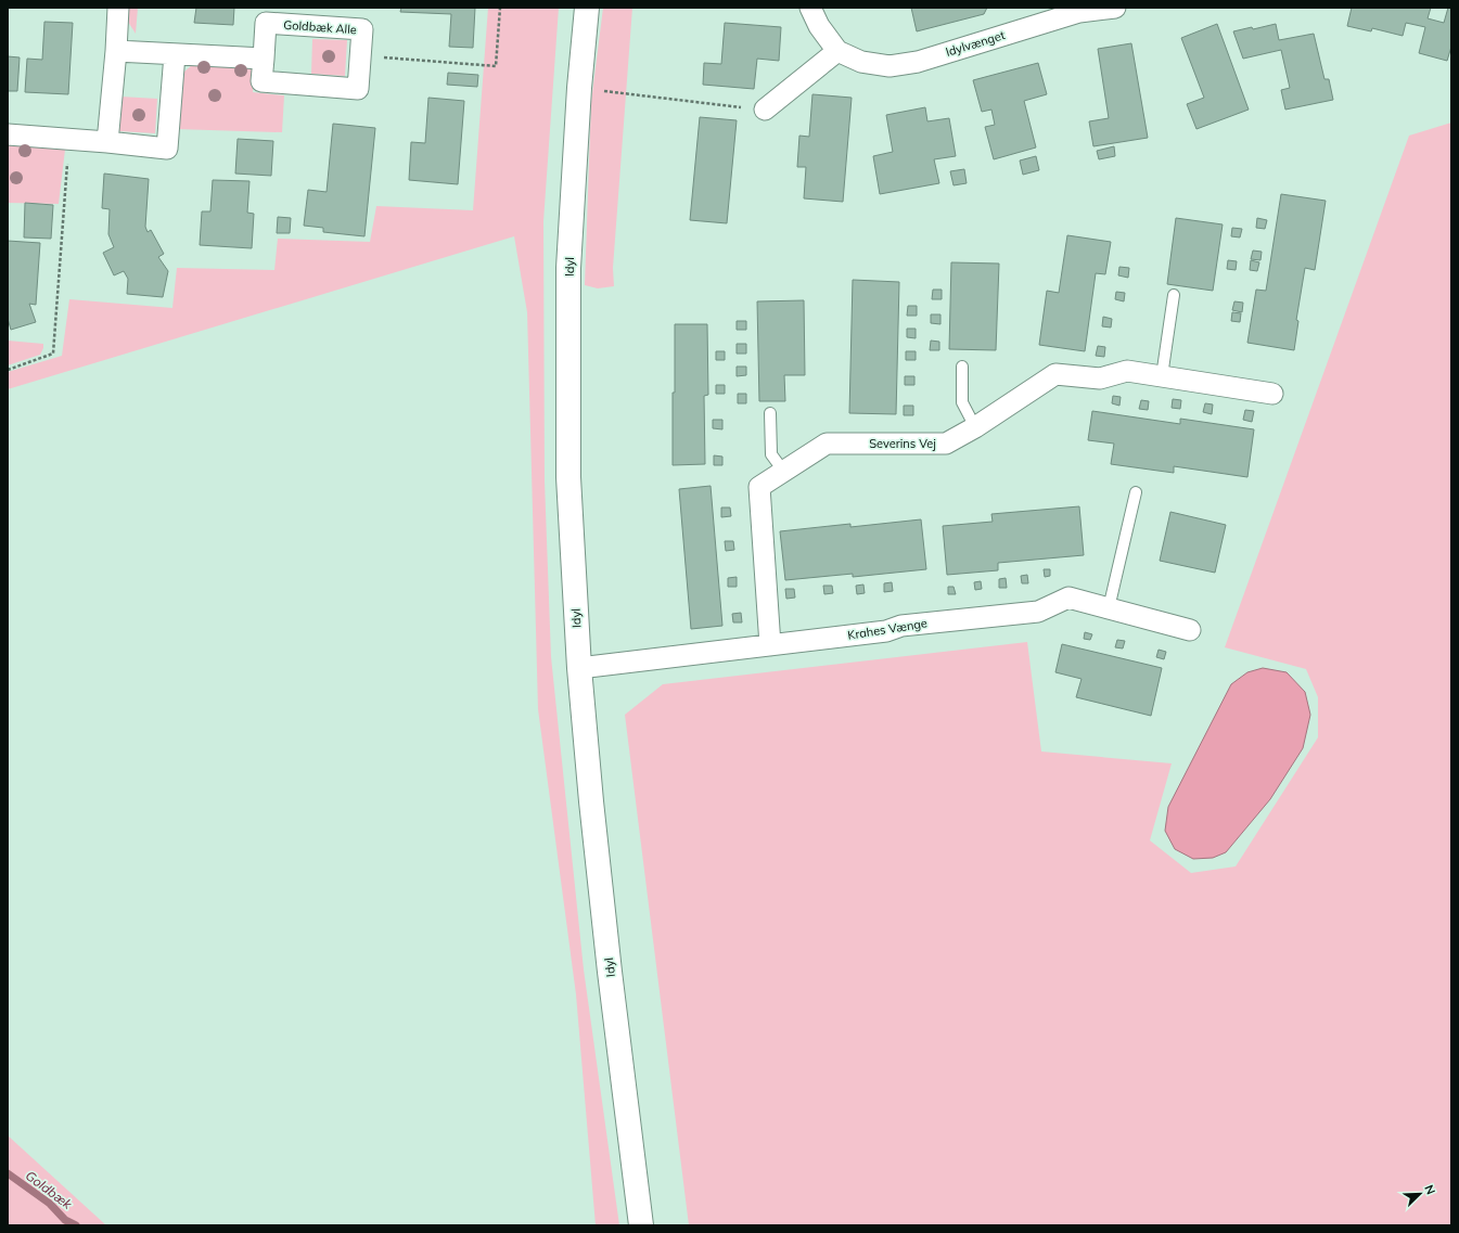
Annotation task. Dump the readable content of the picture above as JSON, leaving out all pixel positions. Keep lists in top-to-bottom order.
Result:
{
  "streets": {
    "street": [
      "Goldbæk Alle",
      "Idylvænget",
      "Idyl",
      "Severins Vej",
      "Krahes Vænge"
    ]
  },
  "crossings": [
    ["Idyl", "Krahes Vænge"],
    ["Severins Vej", "Krahes Vænge"]
  ],
  "water": ["Goldbæk"],
  "north": "top right"
}
